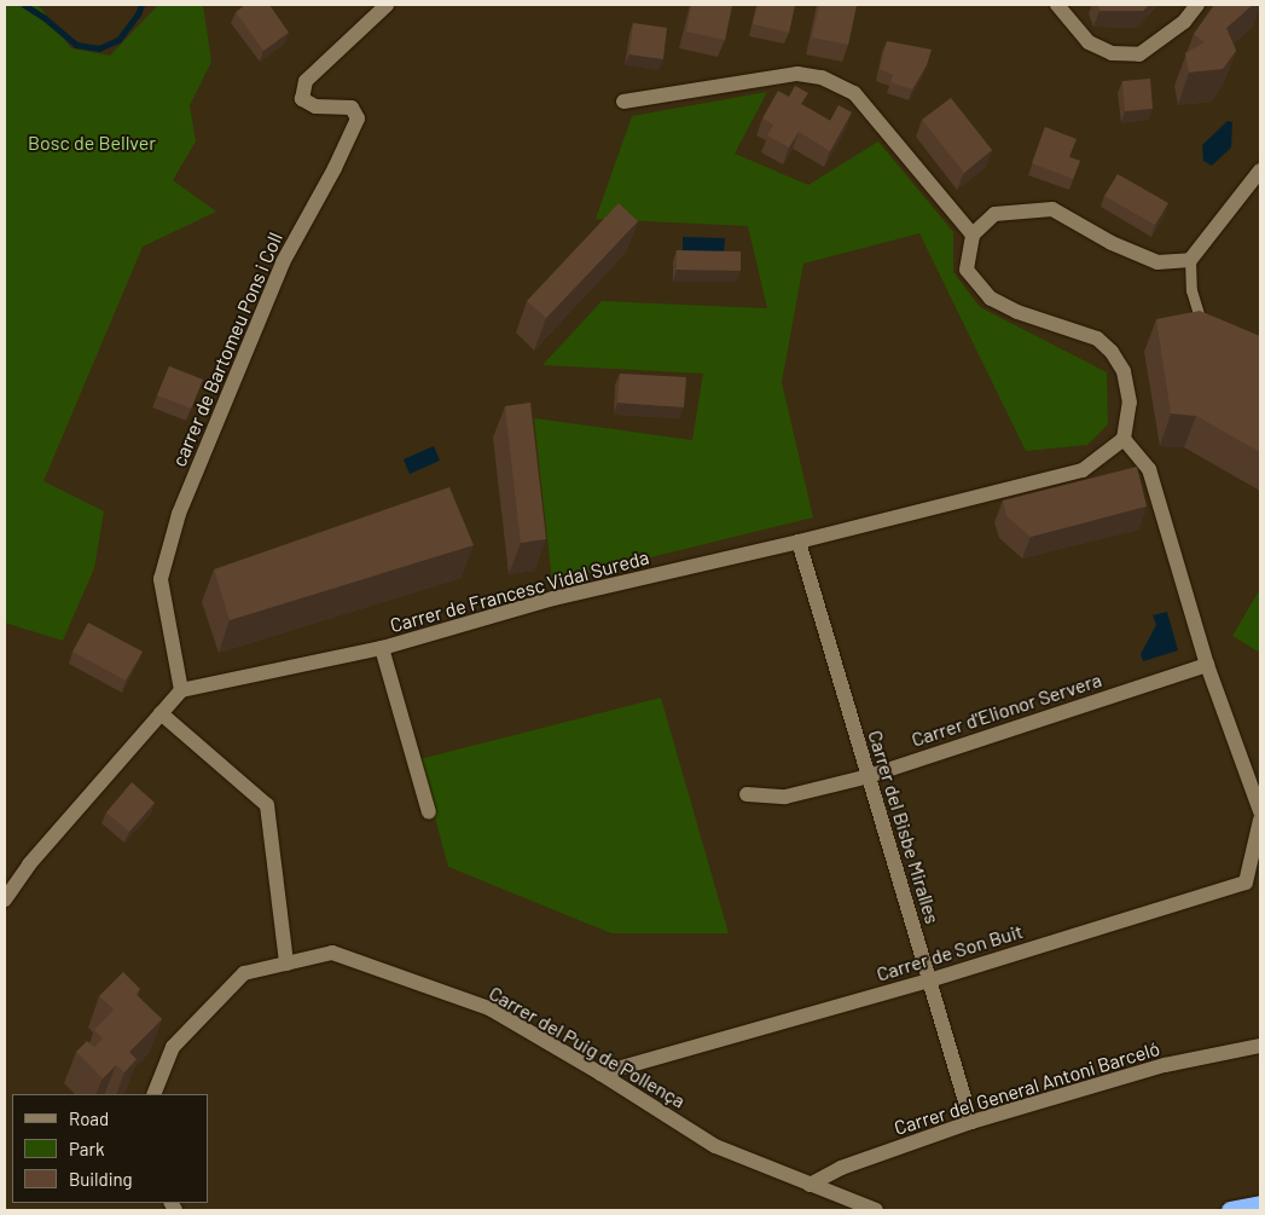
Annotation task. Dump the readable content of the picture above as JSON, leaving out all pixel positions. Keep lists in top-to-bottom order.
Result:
{
  "streets": {
    "street": [
      "carrer de Bartomeu Pons i Coll",
      "Carrer de Francesc Vidal Sureda",
      "Carrer d'Elionor Servera",
      "Carrer del Bisbe Miralles",
      "Carrer de Son Buit",
      "Carrer del Puig de Pollença",
      "Carrer del General Antoni Barceló"
    ]
  },
  "crossings": [
    ["carrer de Bartomeu Pons i Coll", "Carrer de Francesc Vidal Sureda"],
    ["Carrer de Francesc Vidal Sureda", "Carrer del Bisbe Miralles"],
    ["Carrer d'Elionor Servera", "Carrer del Bisbe Miralles"],
    ["Carrer del Bisbe Miralles", "Carrer de Son Buit"],
    ["Carrer del Bisbe Miralles", "Carrer del General Antoni Barceló"],
    ["Carrer de Son Buit", "Carrer del Puig de Pollença"],
    ["Carrer del Puig de Pollença", "Carrer del General Antoni Barceló"]
  ],
  "parks": ["Bosc de Bellver"],
  "legend": ["Road", "Park", "Building"]
}
